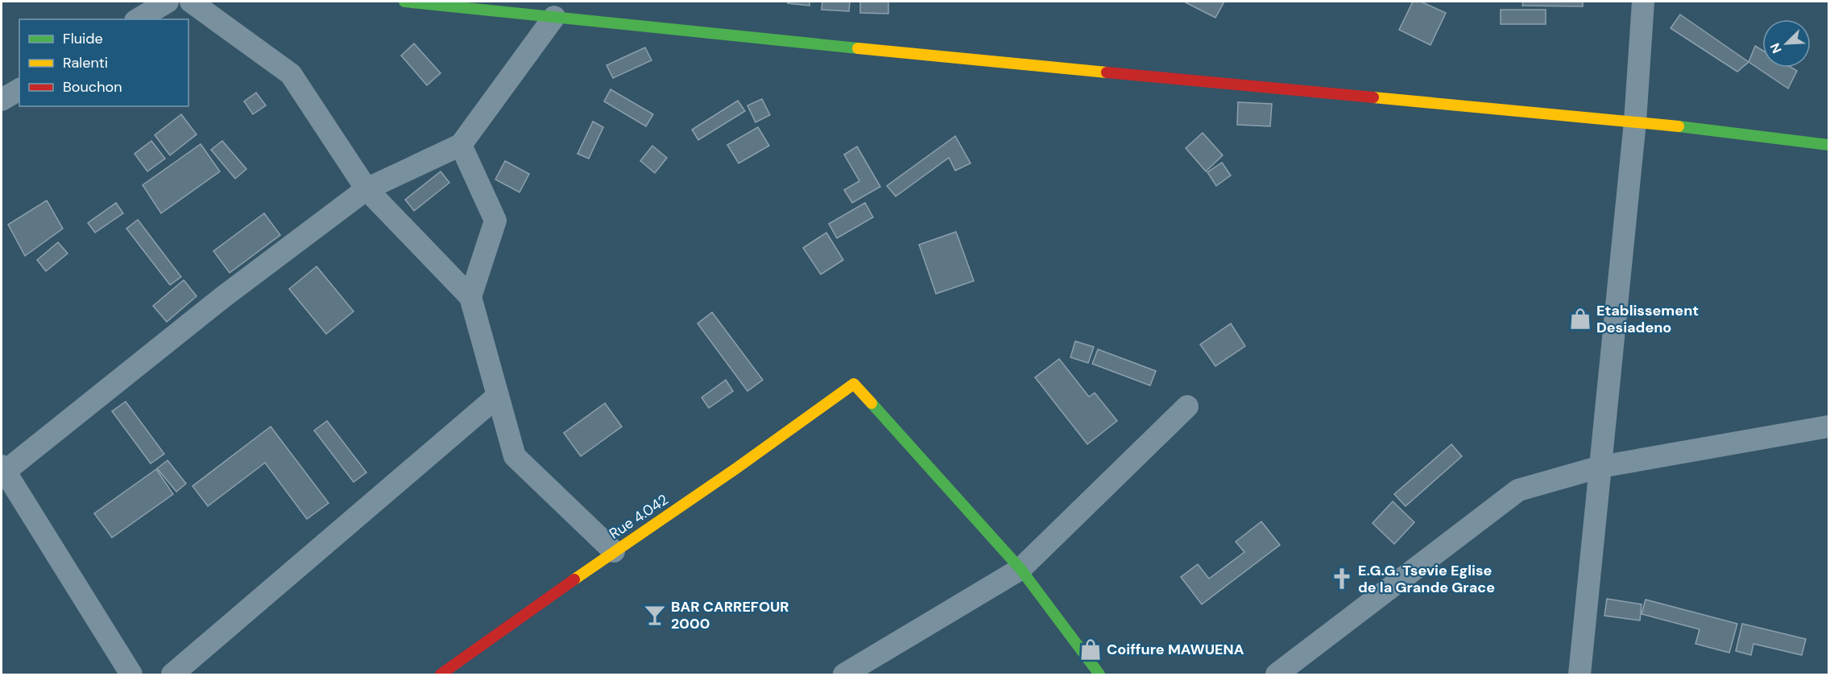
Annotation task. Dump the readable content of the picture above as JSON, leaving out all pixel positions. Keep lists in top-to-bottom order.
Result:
{
  "streets": {
    "street": ["Rue 4.042"]
  },
  "places": {
    "shop": ["Etablissement Desiadeno", "Coiffure MAWUENA"],
    "church": ["E.G.G. Tsevie Eglise de la Grande Grace"],
    "bar": ["BAR CARREFOUR 2000"]
  },
  "legend": ["Fluide", "Ralenti", "Bouchon"],
  "north": "bottom left"
}
